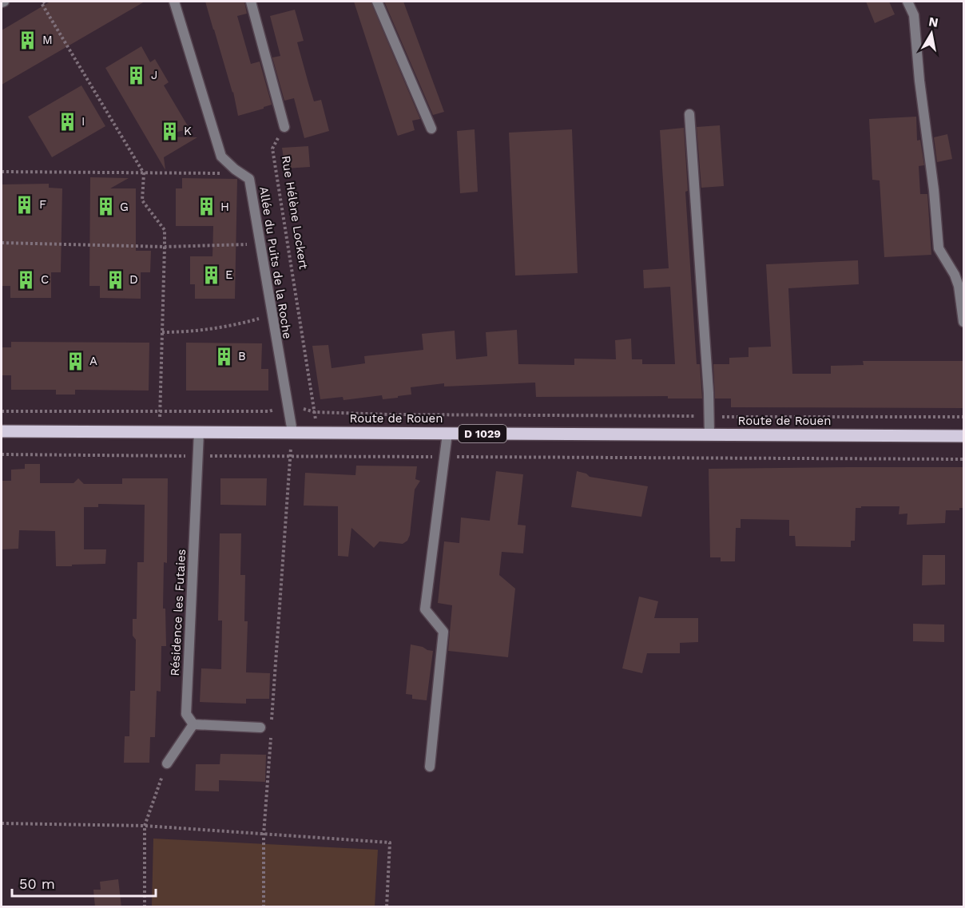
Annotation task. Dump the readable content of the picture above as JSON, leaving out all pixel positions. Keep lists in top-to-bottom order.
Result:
{
  "streets": {
    "main road": ["Route de Rouen", "D 1029"],
    "street": ["Allée du Puits de la Roche", "Résidence les Futaies"],
    "path": ["Rue Hélène Lockert"]
  },
  "crossings": [
    ["Rue Hélène Lockert", "Route de Rouen"],
    ["Allée du Puits de la Roche", "Route de Rouen"],
    ["Route de Rouen", "Résidence les Futaies"]
  ],
  "places": {
    "building": [
      "M",
      "J",
      "I",
      "K",
      "F",
      "G",
      "H",
      "E",
      "C",
      "D",
      "B",
      "A"
    ]
  },
  "scale_bar": "50 m",
  "north": "top"
}
